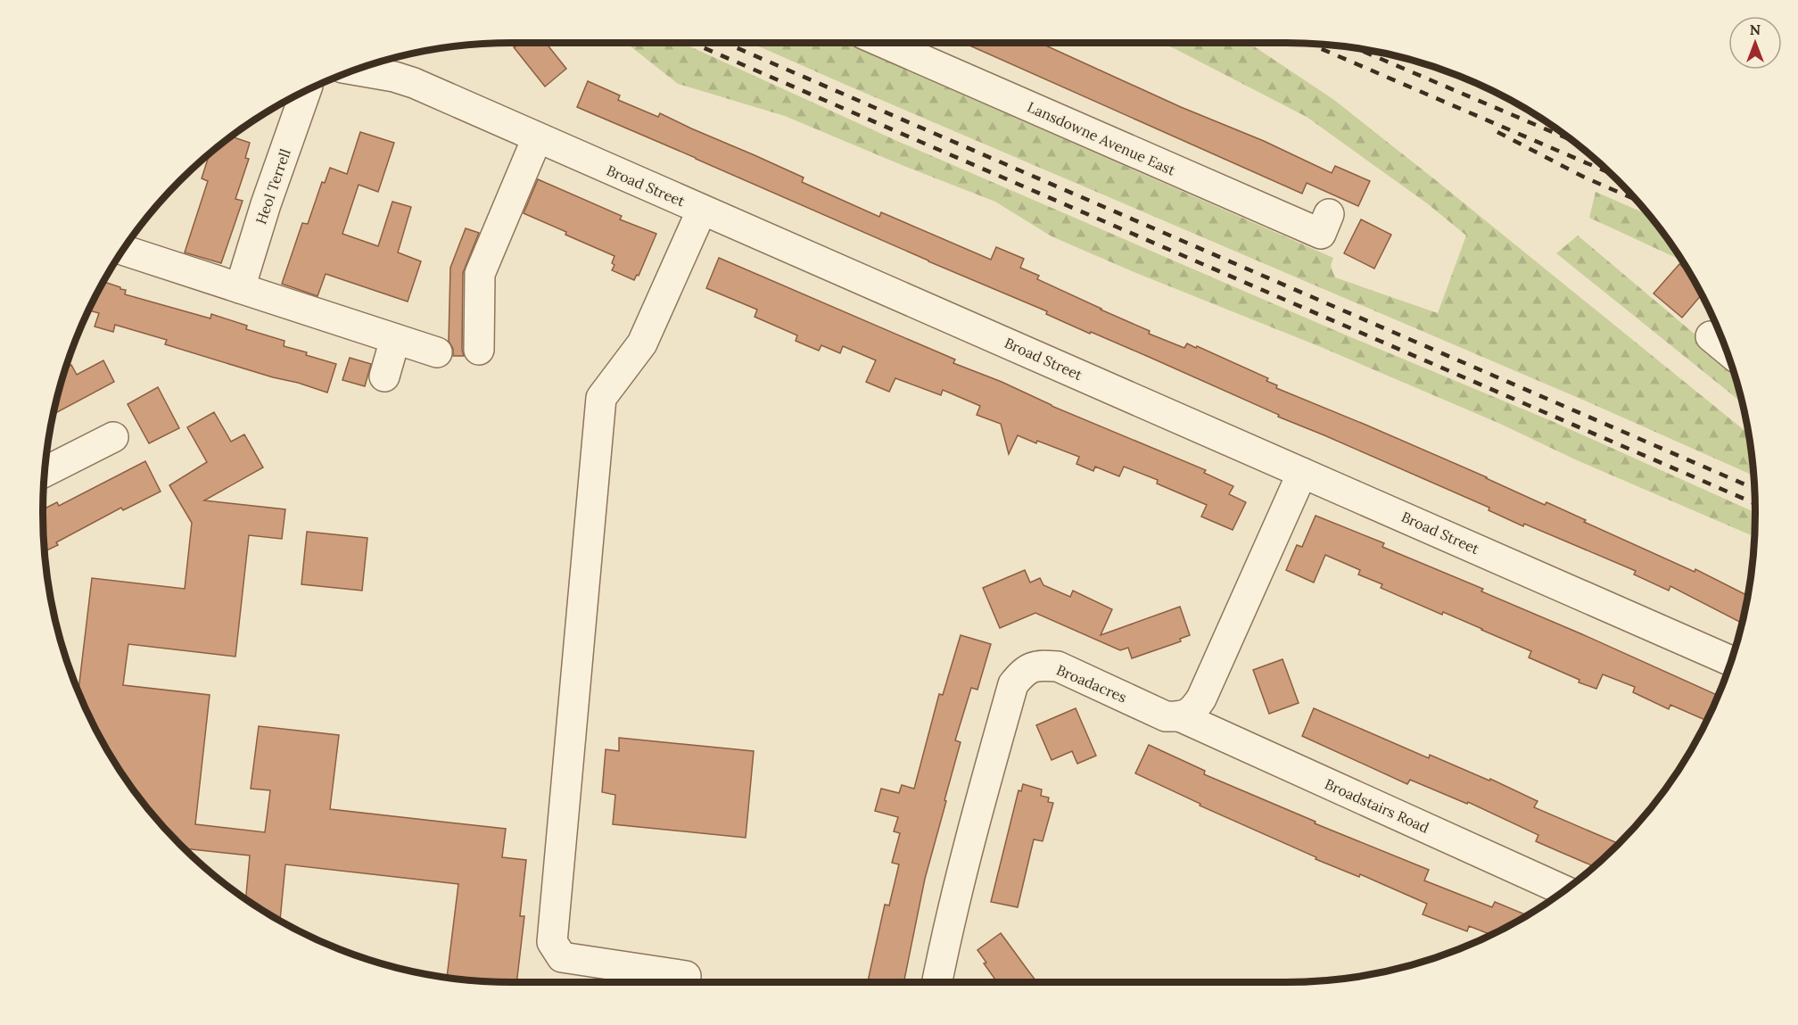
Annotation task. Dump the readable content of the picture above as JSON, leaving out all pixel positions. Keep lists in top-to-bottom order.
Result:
{
  "streets": {
    "street": [
      "Lansdowne Avenue East",
      "Broad Street",
      "Heol Terrell",
      "Broadacres",
      "Broadstairs Road"
    ]
  },
  "crossings": [
    ["Broadacres", "Broadstairs Road"]
  ],
  "north": "top"
}
